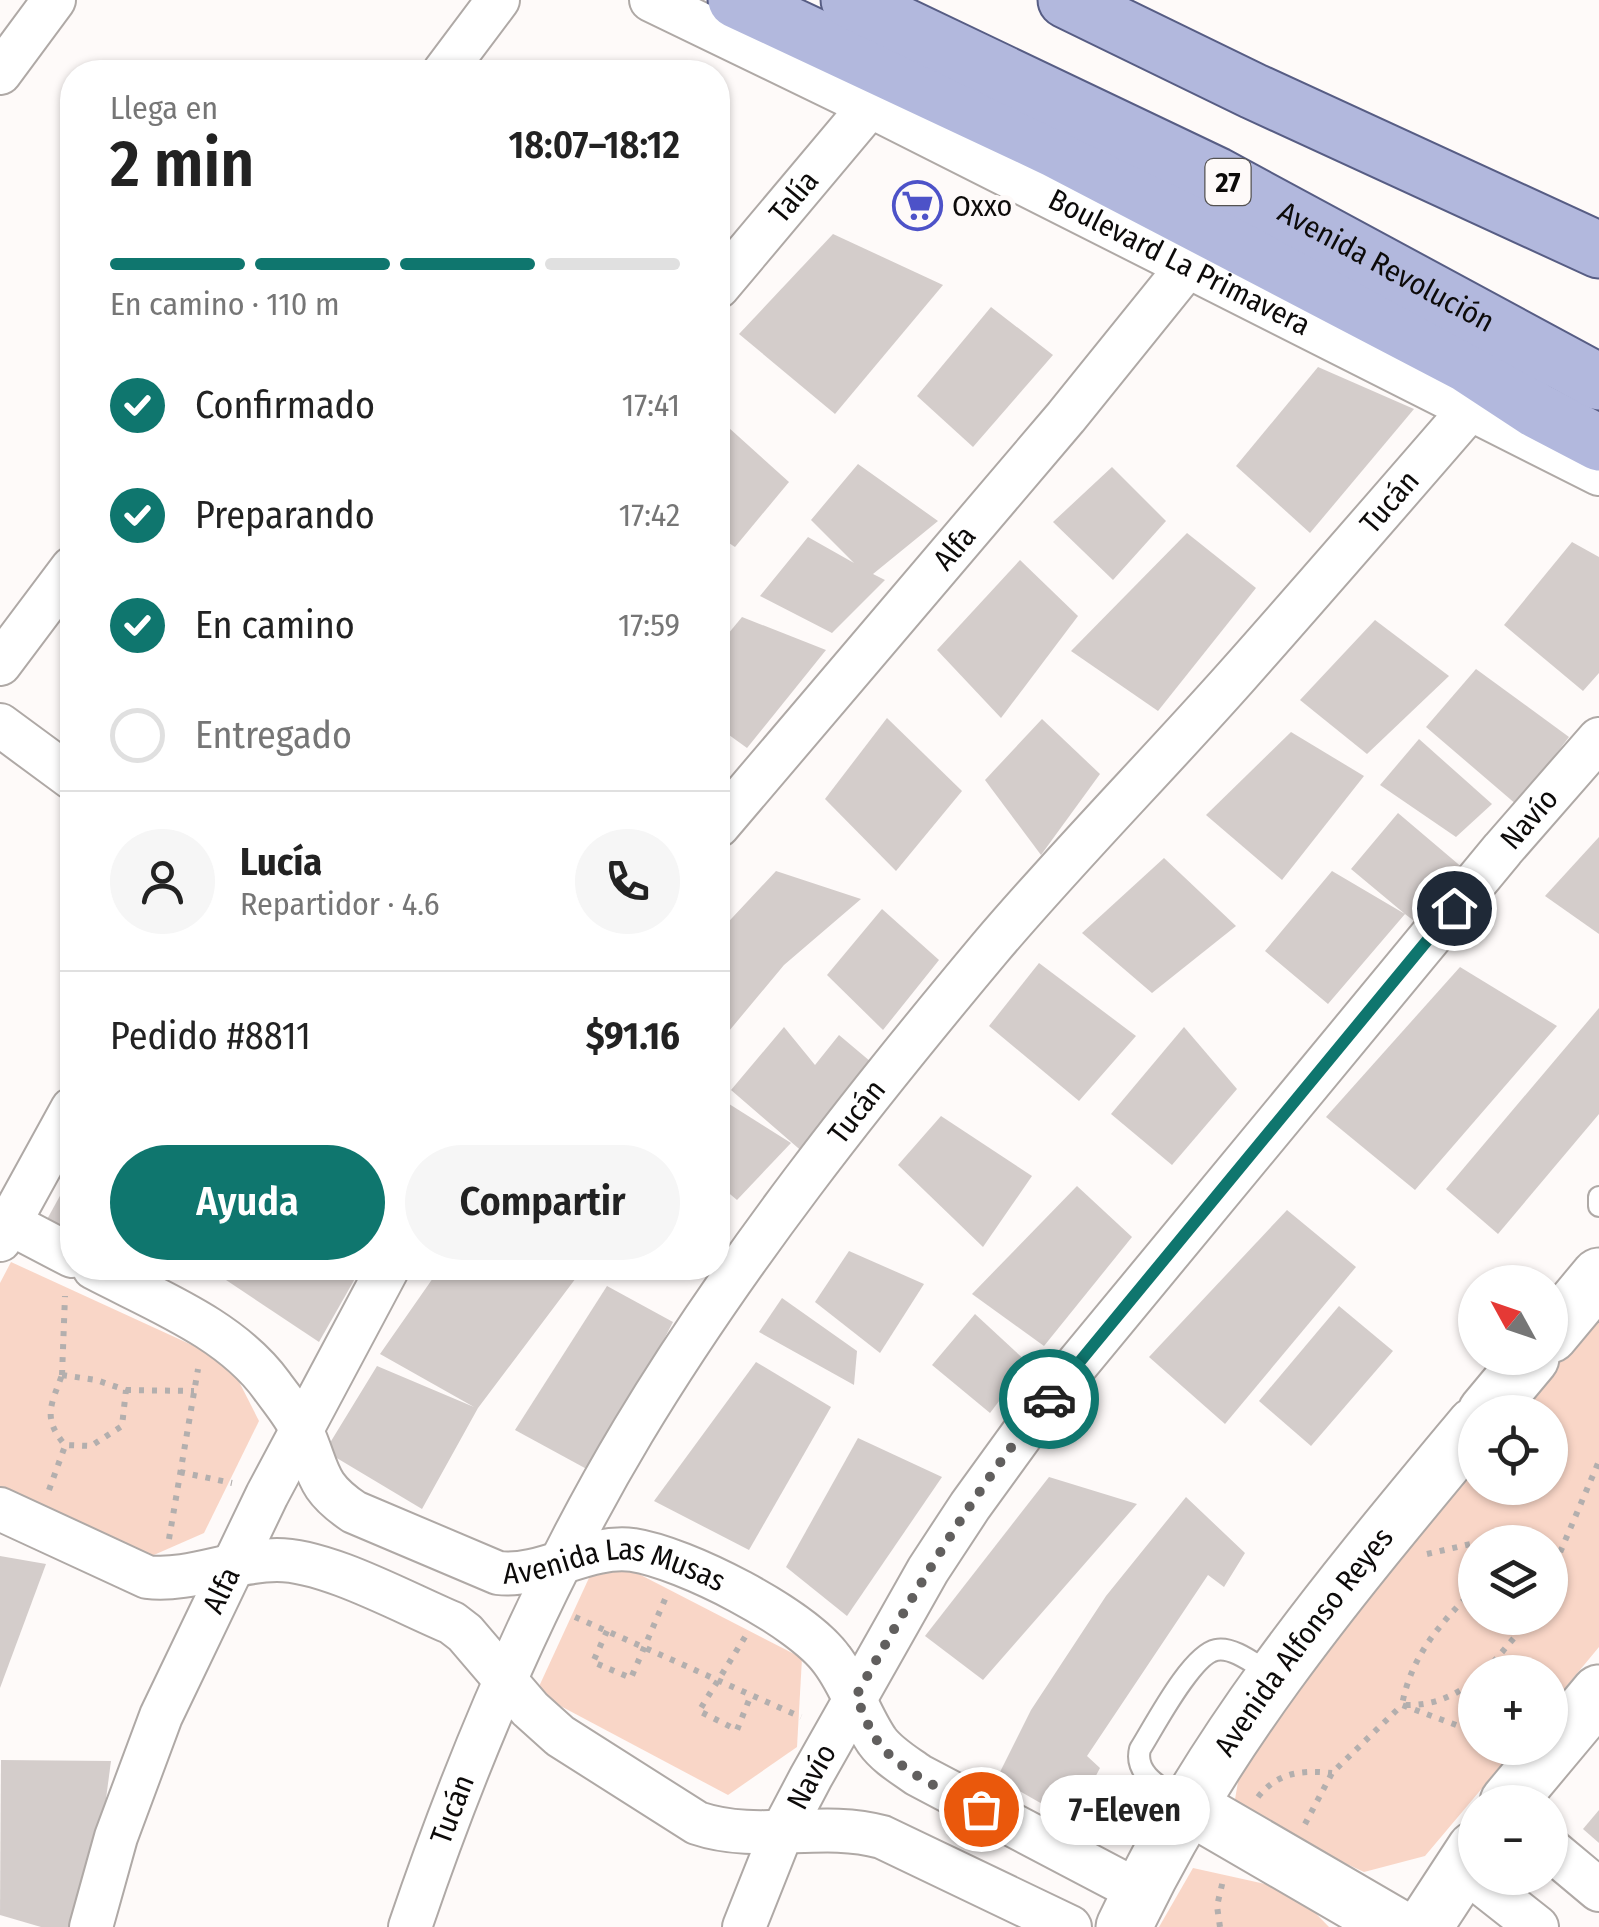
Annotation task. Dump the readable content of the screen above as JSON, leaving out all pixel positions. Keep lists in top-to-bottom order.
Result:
{
  "streets": {
    "main road": ["27", "Avenida Revolución", "Avenida Alfonso Reyes"],
    "street": [
      "Talía",
      "Boulevard La Primavera",
      "Tucán",
      "Alfa",
      "Navío",
      "Avenida Las Musas"
    ]
  },
  "crossings": [
    ["Talía", "Boulevard La Primavera"],
    ["Boulevard La Primavera", "Tucán"],
    ["Boulevard La Primavera", "Alfa"],
    ["Tucán", "Avenida Las Musas"],
    ["Alfa", "Avenida Las Musas"],
    ["Navío", "Avenida Las Musas"],
    ["Avenida Las Musas", "Avenida Alfonso Reyes"]
  ],
  "places": {
    "supermarket": ["Oxxo"],
    "other": ["7-Eleven"]
  },
  "north": "top left",
  "page": {
    "heading": ["2 min", "Llega en", "18:07–18:12"],
    "panel": [
      "Lucía",
      "Repartidor · 4.6",
      "Pedido #8811",
      "$91.16"
    ],
    "bar": "En camino · 110 m",
    "list": [
      ["Confirmado", "17:41"],
      ["Preparando", "17:42"],
      ["En camino", "17:59"],
      "Entregado"
    ],
    "buttons": ["Ayuda", "Compartir"],
    "map_buttons": ["+", "−"],
    "bubble": "7-Eleven"
  }
}
